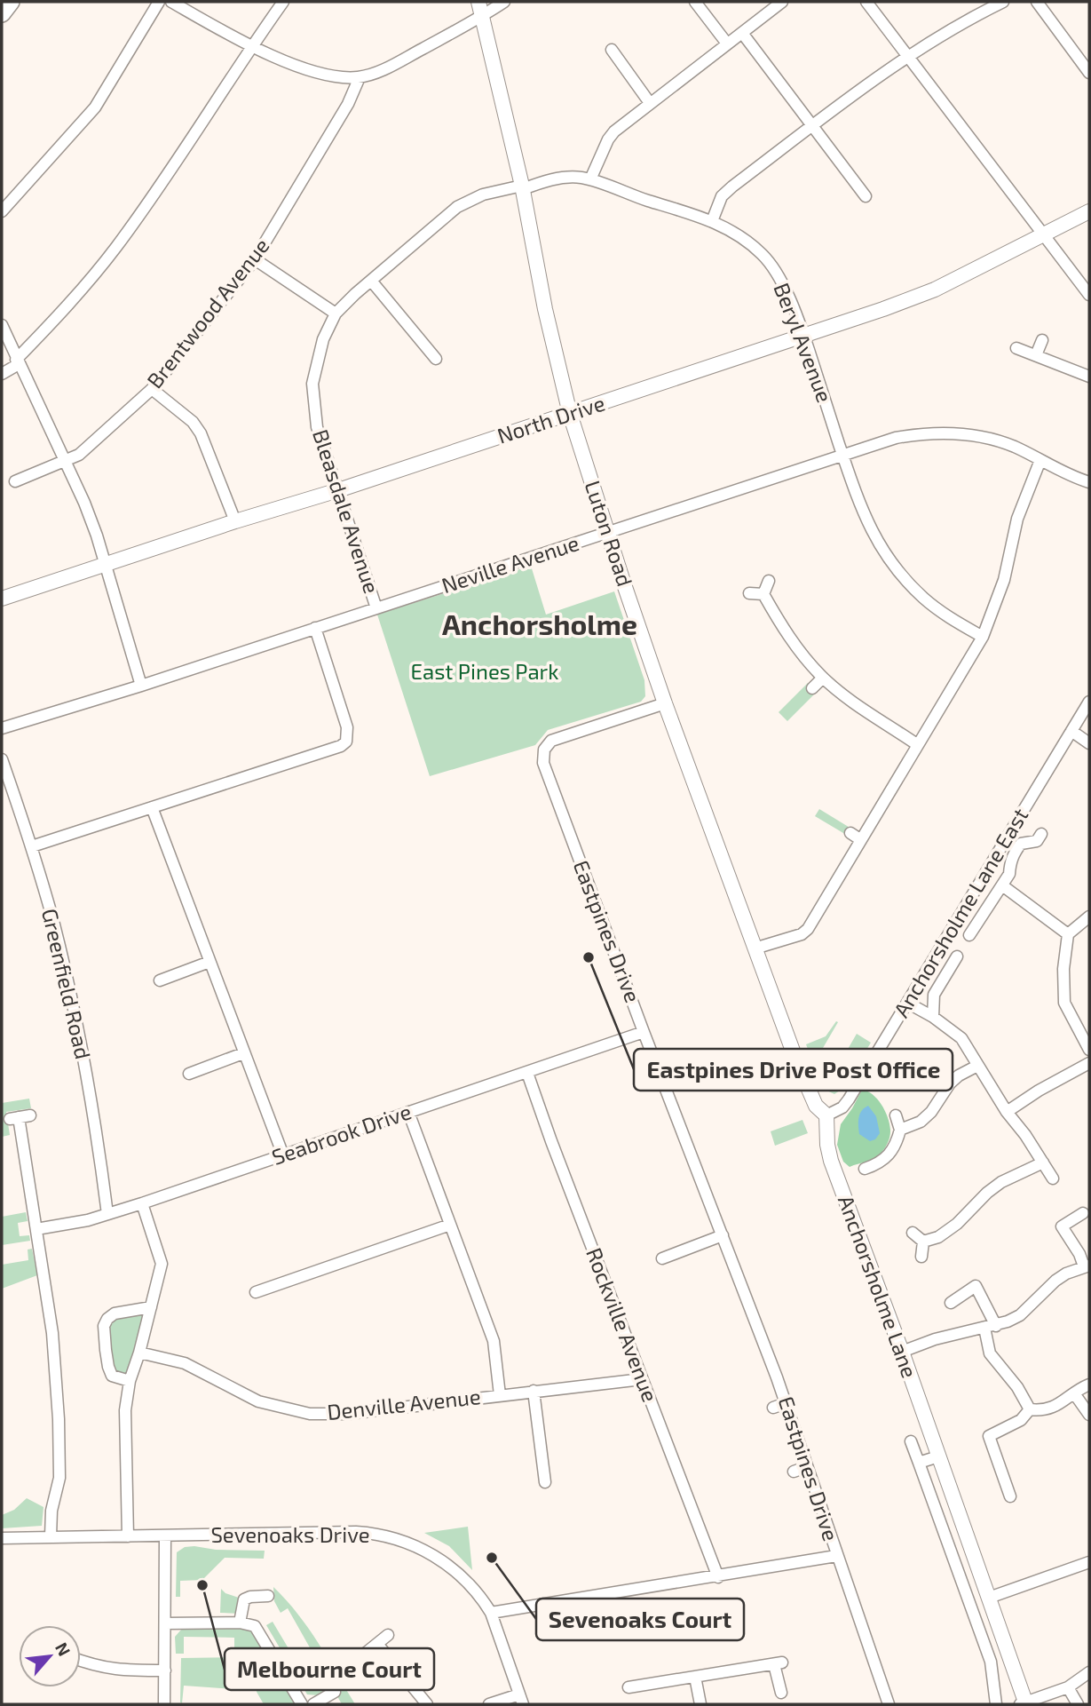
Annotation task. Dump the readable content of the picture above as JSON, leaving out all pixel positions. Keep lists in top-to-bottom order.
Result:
{
  "streets": {
    "street": [
      "Brentwood Avenue",
      "Beryl Avenue",
      "North Drive",
      "Bleasdale Avenue",
      "Luton Road",
      "Neville Avenue",
      "Anchorsholme Lane East",
      "Eastpines Drive",
      "Greenfield Road",
      "Seabrook Drive",
      "Anchorsholme Lane",
      "Rockville Avenue",
      "Denville Avenue",
      "Sevenoaks Drive"
    ]
  },
  "crossings": [
    ["Beryl Avenue", "North Drive"],
    ["Beryl Avenue", "Bleasdale Avenue"],
    ["Beryl Avenue", "Luton Road"],
    ["Beryl Avenue", "Neville Avenue"],
    ["North Drive", "Bleasdale Avenue"],
    ["North Drive", "Luton Road"],
    ["Bleasdale Avenue", "Luton Road"],
    ["Bleasdale Avenue", "Neville Avenue"],
    ["Luton Road", "Neville Avenue"],
    ["Luton Road", "Anchorsholme Lane East"],
    ["Luton Road", "Eastpines Drive"],
    ["Luton Road", "Anchorsholme Lane"],
    ["Anchorsholme Lane East", "Anchorsholme Lane"],
    ["Eastpines Drive", "Seabrook Drive"],
    ["Greenfield Road", "Seabrook Drive"],
    ["Seabrook Drive", "Rockville Avenue"],
    ["Rockville Avenue", "Denville Avenue"]
  ],
  "districts": ["Anchorsholme"],
  "parks": ["East Pines Park"],
  "places": ["Eastpines Drive Post Office", "Sevenoaks Court", "Melbourne Court"],
  "north": "top right"
}
